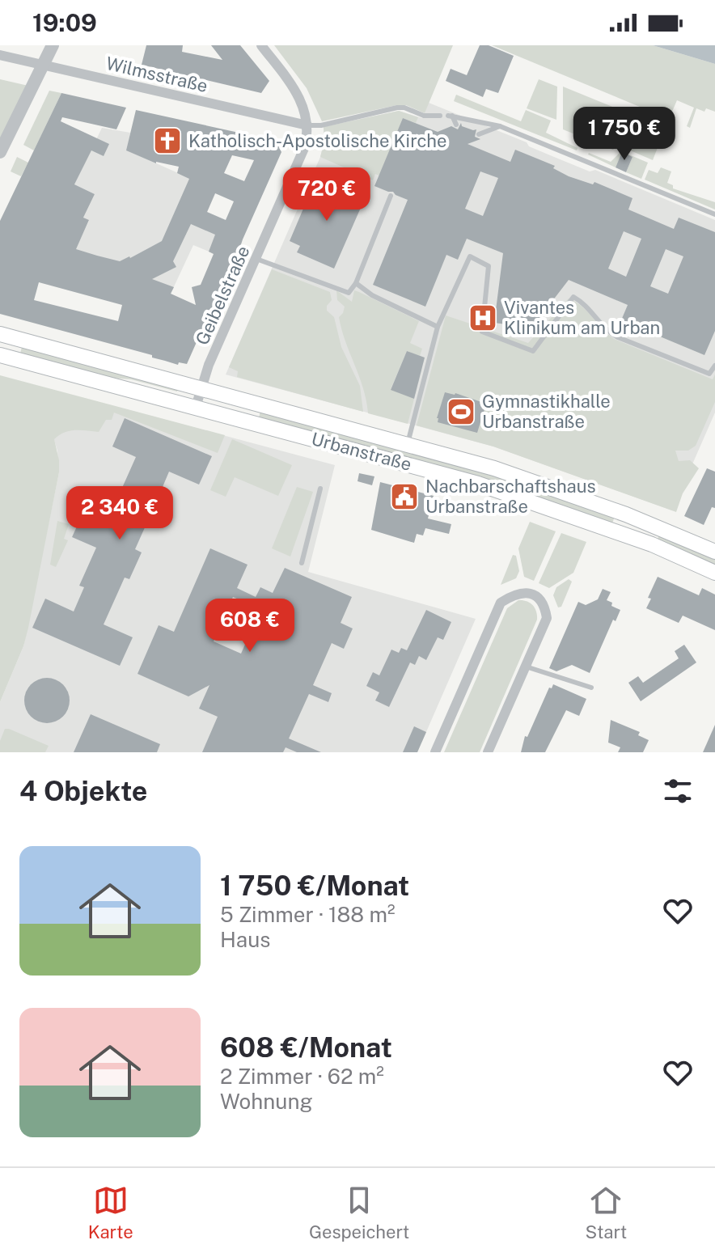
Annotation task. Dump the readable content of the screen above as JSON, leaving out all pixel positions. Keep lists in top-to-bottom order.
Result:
{
  "streets": {
    "main road": ["Urbanstraße"],
    "street": ["Wilmsstraße", "Geibelstraße"]
  },
  "crossings": [
    ["Wilmsstraße", "Geibelstraße"],
    ["Geibelstraße", "Urbanstraße"]
  ],
  "places": {
    "church": ["Katholisch-Apostolische Kirche"],
    "hospital": ["Vivantes Klinikum am Urban"],
    "sports": ["Gymnastikhalle Urbanstraße"],
    "public building": ["Nachbarschaftshaus Urbanstraße"]
  },
  "page": {
    "status": "19:09",
    "price": [
      "1 750 €",
      "720 €",
      "2 340 €",
      "608 €"
    ],
    "heading": "4 Objekte",
    "list": [
      {
        "name": "1 750 €/Monat",
        "note": "5 Zimmer · 188 m² · Haus"
      },
      {
        "name": "608 €/Monat",
        "note": "2 Zimmer · 62 m² · Wohnung"
      }
    ],
    "tabs": ["Karte", "Gespeichert", "Start"]
  }
}
